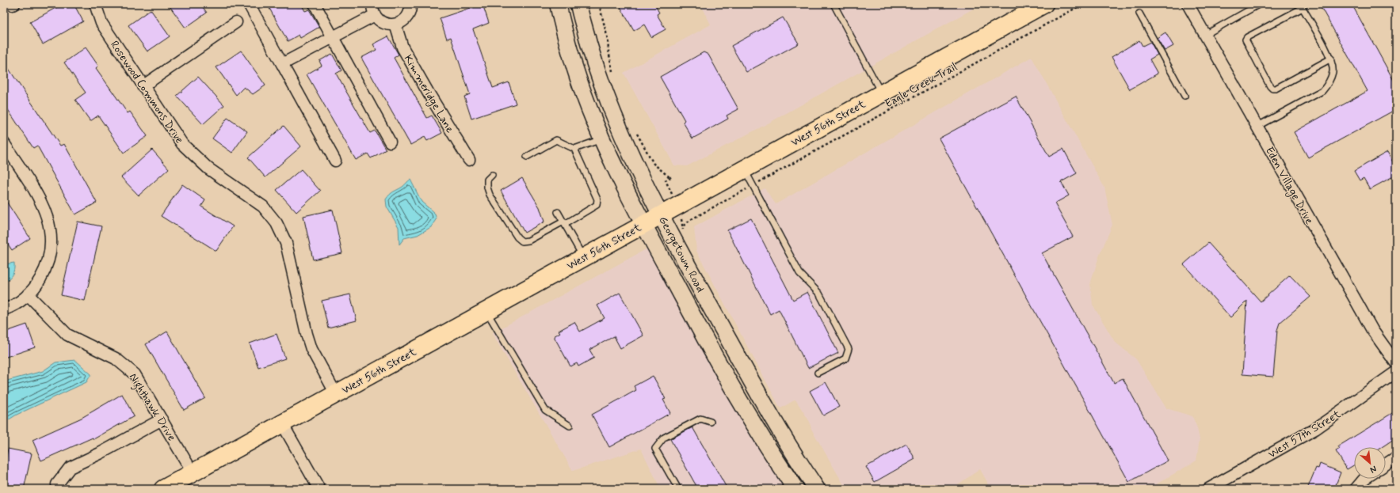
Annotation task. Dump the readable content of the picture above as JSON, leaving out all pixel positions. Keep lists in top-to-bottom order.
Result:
{
  "streets": {
    "main road": ["West 56th Street", "Georgetown Road"],
    "street": [
      "Rosewood Commons Drive",
      "Kimmeridge Lane",
      "Eden Village Drive",
      "Nighthawk Drive",
      "West 57th Street"
    ],
    "path": ["Eagle Creek Trail"]
  },
  "crossings": [
    ["Rosewood Commons Drive", "West 56th Street"],
    ["West 56th Street", "Georgetown Road"],
    ["West 56th Street", "Nighthawk Drive"]
  ],
  "north": "bottom right"
}
